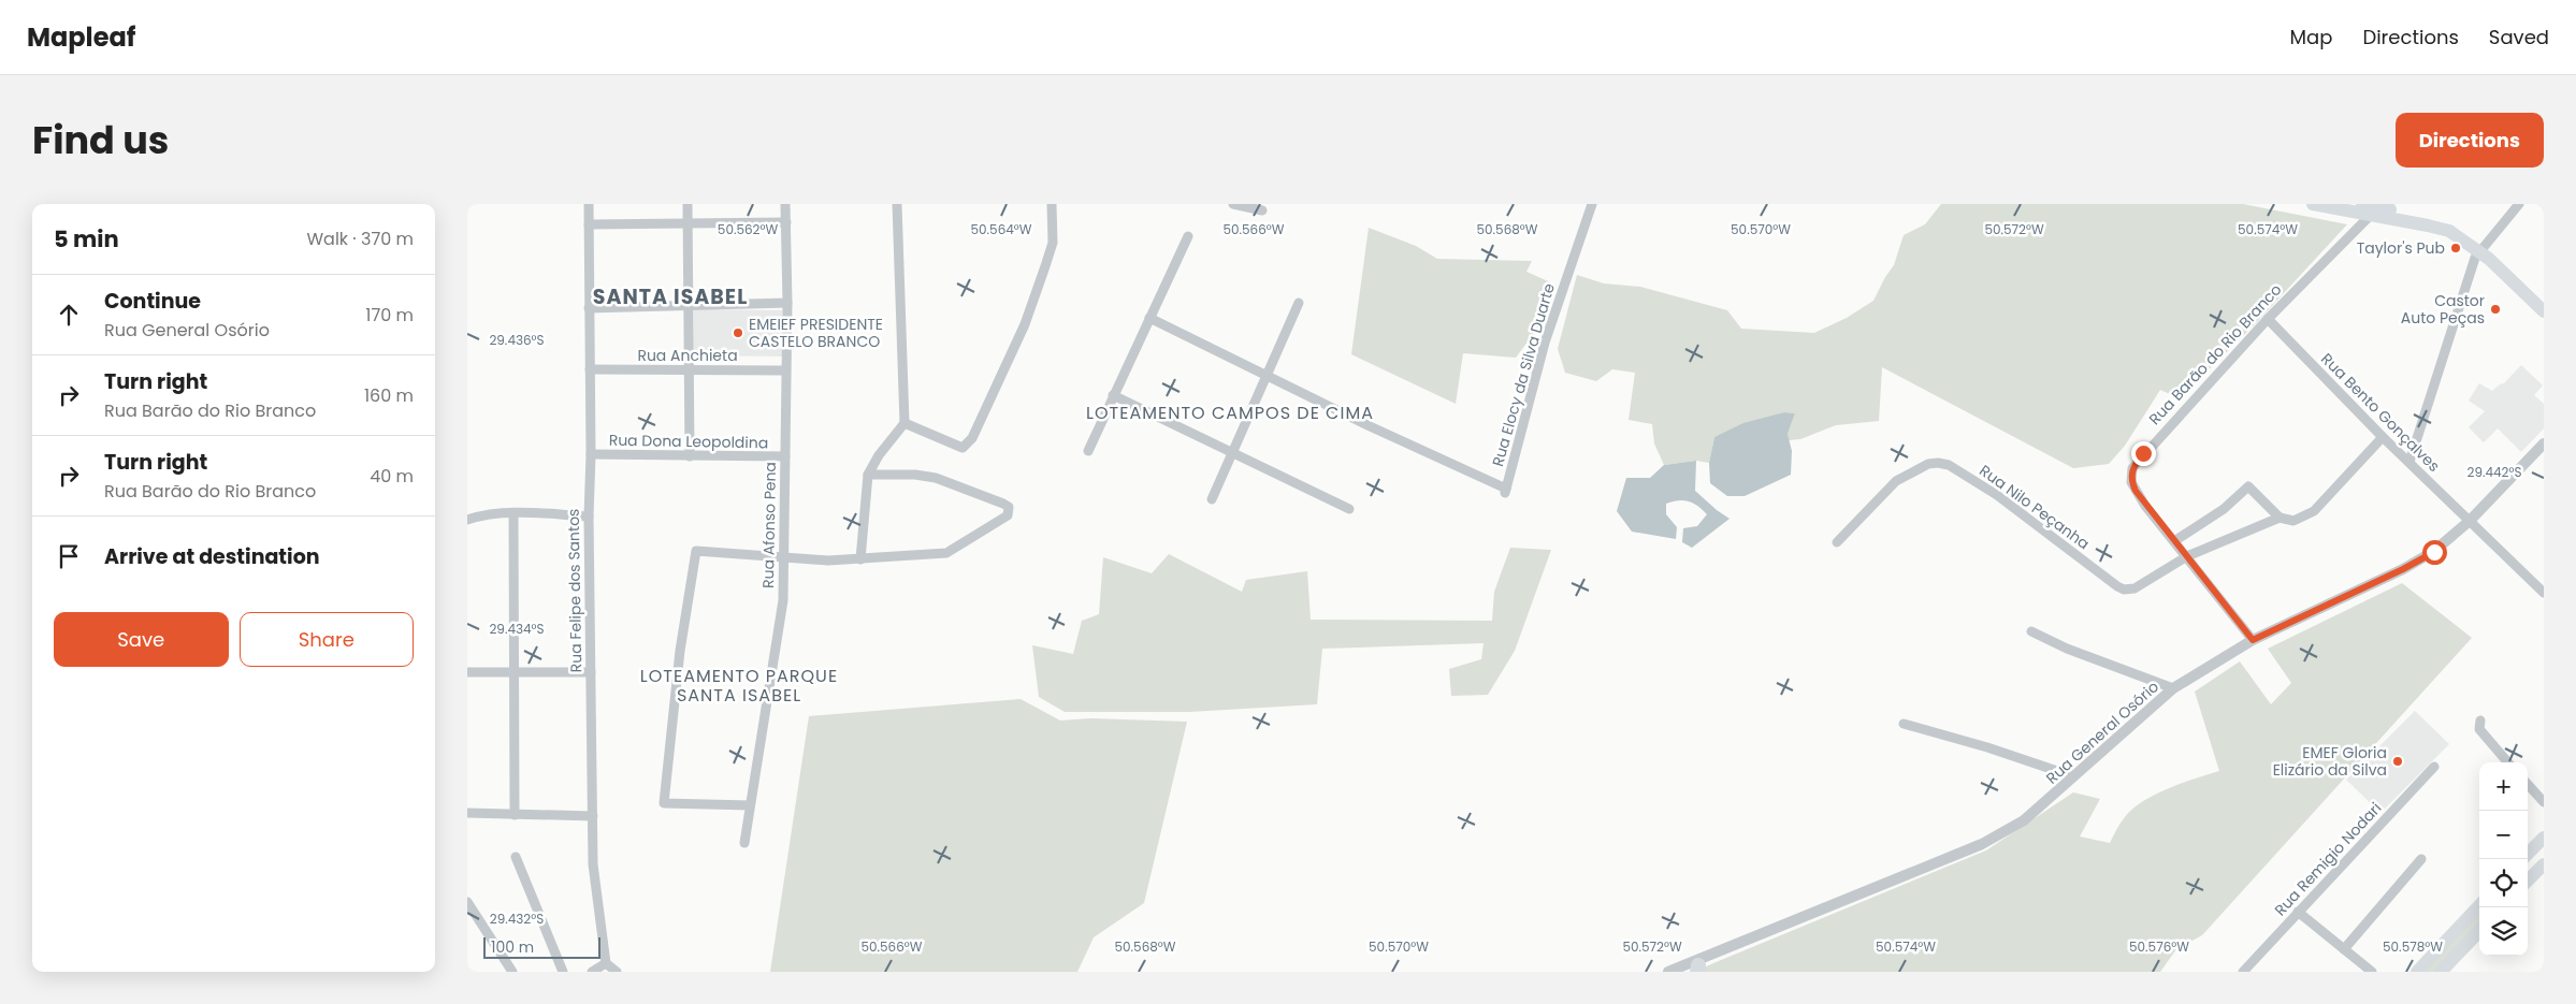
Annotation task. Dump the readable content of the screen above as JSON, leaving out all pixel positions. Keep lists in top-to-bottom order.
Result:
{
  "streets": {
    "street": [
      "Rua Barão do Rio Branco",
      "Rua Anchieta",
      "Rua Elocy da Silva Duarte",
      "Rua Bento Gonçalves",
      "Rua Dona Leopoldina",
      "Rua Nilo Peçanha",
      "Rua Afonso Pena",
      "Rua Felipe dos Santos",
      "Rua General Osório",
      "Rua Remigio Nodari"
    ]
  },
  "crossings": [
    ["Rua Barão do Rio Branco", "Rua Bento Gonçalves"],
    ["Rua Barão do Rio Branco", "Rua Nilo Peçanha"],
    ["Rua Barão do Rio Branco", "Rua General Osório"],
    ["Rua Anchieta", "Rua Afonso Pena"],
    ["Rua Anchieta", "Rua Felipe dos Santos"],
    ["Rua Bento Gonçalves", "Rua Nilo Peçanha"],
    ["Rua Bento Gonçalves", "Rua General Osório"],
    ["Rua Dona Leopoldina", "Rua Afonso Pena"],
    ["Rua Dona Leopoldina", "Rua Felipe dos Santos"]
  ],
  "districts": ["SANTA ISABEL", "LOTEAMENTO CAMPOS DE CIMA", "LOTEAMENTO PARQUE SANTA ISABEL"],
  "places": [
    "Taylor's Pub",
    "Castor Auto Peças",
    "EMEIEF PRESIDENTE CASTELO BRANCO",
    "EMEF Gloria Elizário da Silva"
  ],
  "scale_bar": "100 m",
  "page": {
    "header": "Mapleaf",
    "nav": ["Map", "Directions", "Saved"],
    "title": "Find us",
    "buttons": [
      "Directions",
      ["Save", "Share"]
    ],
    "heading": ["5 min", "Walk · 370 m"],
    "list": [
      ["Continue", "Rua General Osório", "170 m"],
      ["Turn right", "Rua Barão do Rio Branco", "160 m"],
      ["Turn right", "Rua Barão do Rio Branco", "40 m"],
      "Arrive at destination"
    ],
    "map_buttons": ["+", "−"],
    "scale": "100 m"
  },
  "coordinates": [
    "50.574°W",
    "50.562°W",
    "50.564°W",
    "50.566°W",
    "50.568°W",
    "50.570°W",
    "50.572°W",
    "29.436°S",
    "29.442°S",
    "29.434°S",
    "29.432°S",
    "50.576°W",
    "50.578°W"
  ]
}
